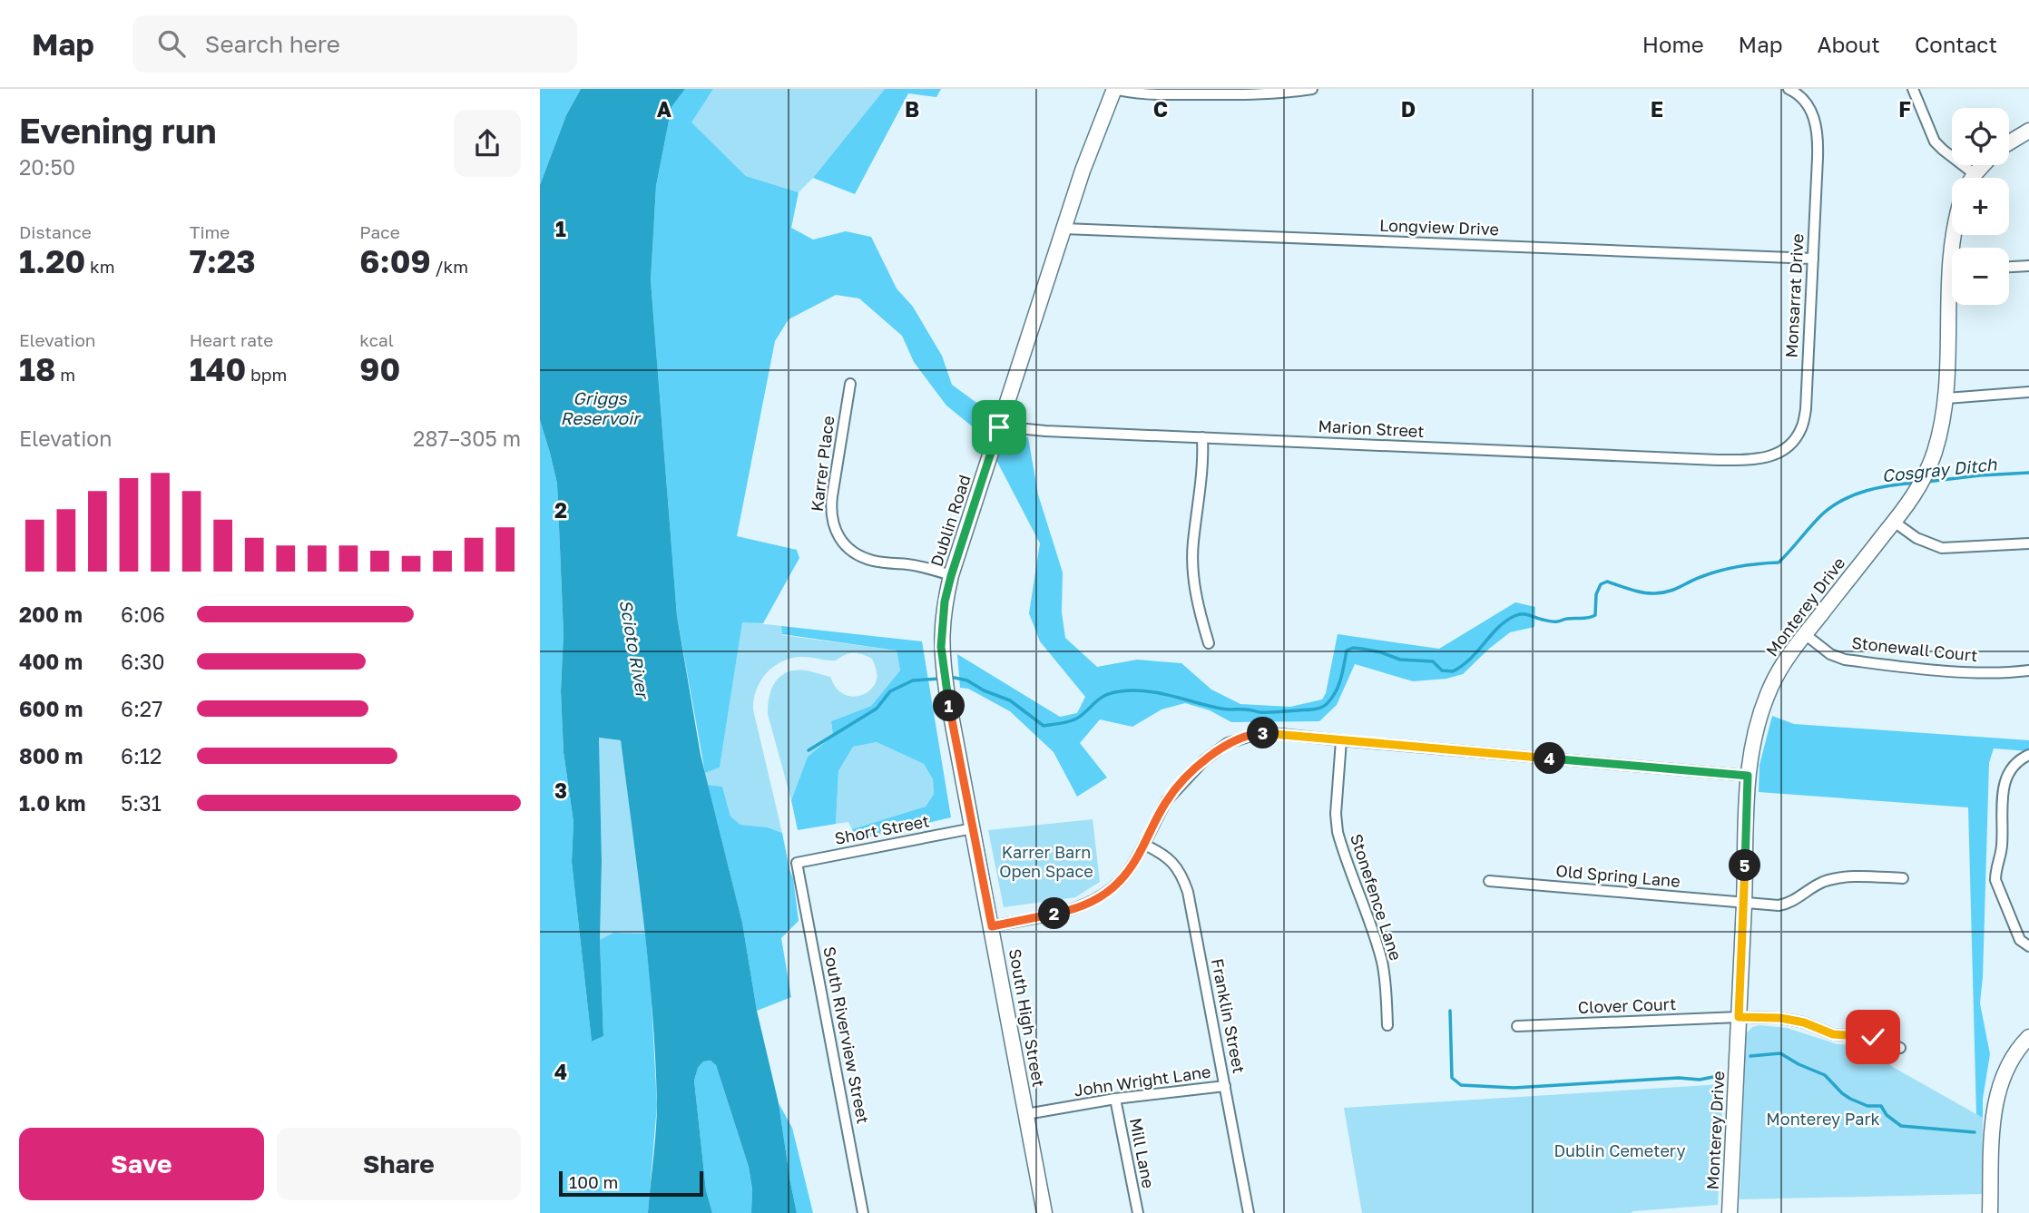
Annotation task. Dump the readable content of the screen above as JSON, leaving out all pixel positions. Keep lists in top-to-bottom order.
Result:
{
  "streets": {
    "street": [
      "Longview Drive",
      "Monsarrat Drive",
      "Marion Street",
      "Karrer Place",
      "Dublin Road",
      "Monterey Drive",
      "Stonewall Court",
      "Short Street",
      "Old Spring Lane",
      "Stonefence Lane",
      "Clover Court",
      "Franklin Street",
      "South High Street",
      "South Riverview Street",
      "John Wright Lane",
      "Mill Lane"
    ]
  },
  "crossings": [
    ["Longview Drive", "Monsarrat Drive"],
    ["Longview Drive", "Dublin Road"],
    ["Monsarrat Drive", "Marion Street"],
    ["Marion Street", "Dublin Road"],
    ["Karrer Place", "Dublin Road"],
    ["Dublin Road", "Short Street"],
    ["Dublin Road", "South High Street"],
    ["Monterey Drive", "Stonewall Court"],
    ["Monterey Drive", "Old Spring Lane"],
    ["Monterey Drive", "Clover Court"],
    ["Short Street", "South High Street"],
    ["Short Street", "South Riverview Street"],
    ["Franklin Street", "John Wright Lane"],
    ["South High Street", "John Wright Lane"],
    ["John Wright Lane", "Mill Lane"]
  ],
  "water": ["Griggs Reservoir", "Cosgray Ditch", "Scioto River"],
  "parks": ["Karrer Barn Open Space", "Monterey Park", "Dublin Cemetery"],
  "scale_bar": "100 m",
  "page": {
    "header": "Map",
    "search": "Search here",
    "nav": [
      "Home",
      "Map",
      "About",
      "Contact"
    ],
    "heading": ["Evening run", "20:50"],
    "map_buttons": ["+", "−"],
    "stats": [
      ["Distance", "1.20 km"],
      ["Time", "7:23"],
      ["Pace", "6:09 /km"],
      ["Elevation", "18 m"],
      ["Heart rate", "140 bpm"],
      ["kcal", "90"]
    ],
    "chart": ["Elevation", "287–305 m"],
    "list": [
      {
        "name": "200 m",
        "note": "6:06"
      },
      {
        "name": "400 m",
        "note": "6:30"
      },
      {
        "name": "600 m",
        "note": "6:27"
      },
      {
        "name": "800 m",
        "note": "6:12"
      },
      {
        "name": "1.0 km",
        "note": "5:31"
      }
    ],
    "pins": [
      "1",
      "3",
      "4",
      "5",
      "2"
    ],
    "buttons": ["Save", "Share"],
    "scale": "100 m"
  },
  "grid": {
    "columns": [
      "A",
      "B",
      "C",
      "D",
      "E",
      "F"
    ],
    "rows": [
      "1",
      "2",
      "3",
      "4"
    ]
  }
}
